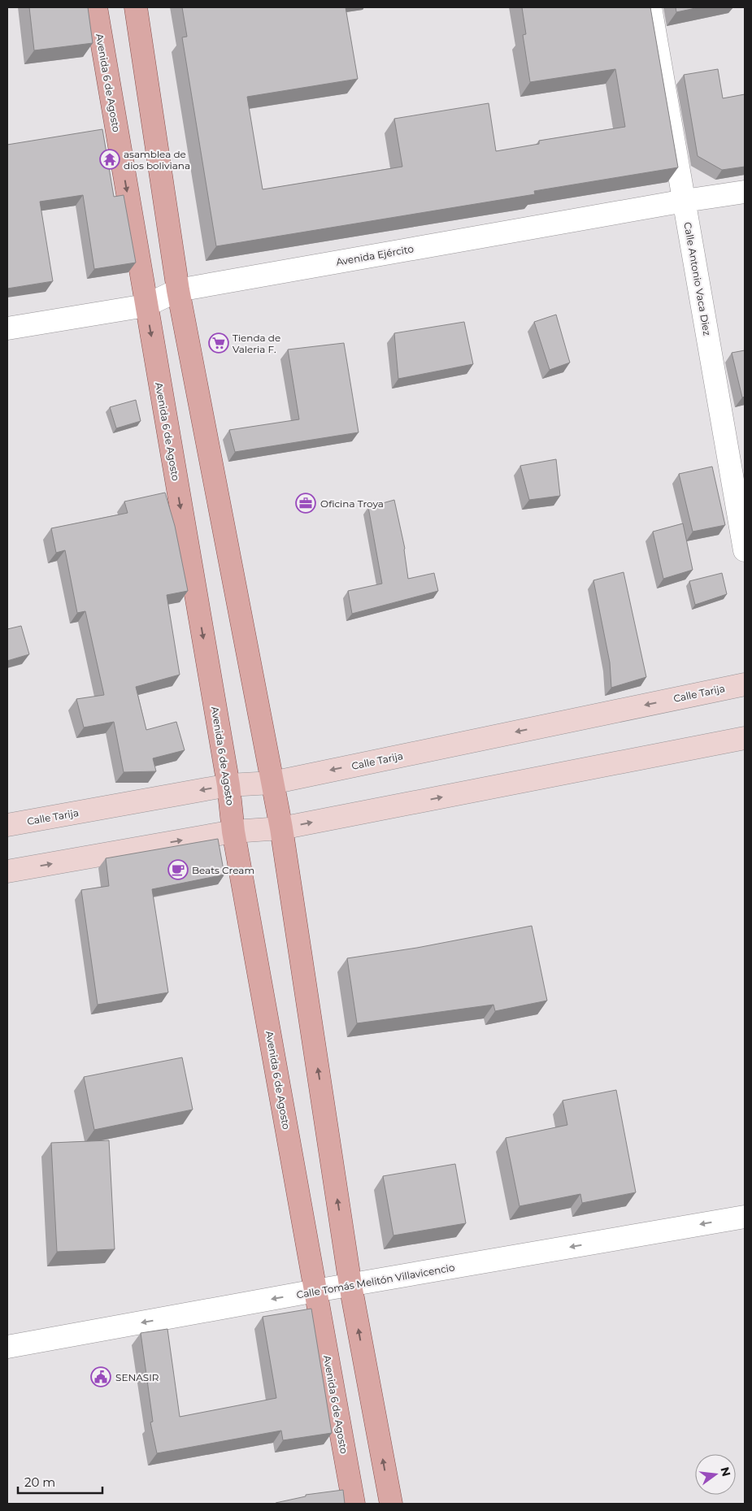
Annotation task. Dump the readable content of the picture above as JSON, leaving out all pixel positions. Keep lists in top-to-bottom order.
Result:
{
  "streets": {
    "main road": ["Avenida 6 de Agosto"],
    "street": [
      "Avenida Ejército",
      "Calle Antonio Vaca Diez",
      "Calle Tarija",
      "Calle Tomás Melitón Villavicencio"
    ]
  },
  "crossings": [
    ["Avenida 6 de Agosto", "Avenida Ejército"],
    ["Avenida 6 de Agosto", "Calle Tarija"],
    ["Avenida 6 de Agosto", "Calle Tomás Melitón Villavicencio"],
    ["Avenida Ejército", "Calle Antonio Vaca Diez"]
  ],
  "one_way": ["Calle Tomás Melitón Villavicencio"],
  "places": {
    "temple": ["asamblea de dios boliviana"],
    "supermarket": ["Tienda de Valeria F."],
    "office": ["Oficina Troya"],
    "cafe": ["Beats Cream"],
    "public building": ["SENASIR"]
  },
  "scale_bar": "20 m",
  "north": "right"
}
